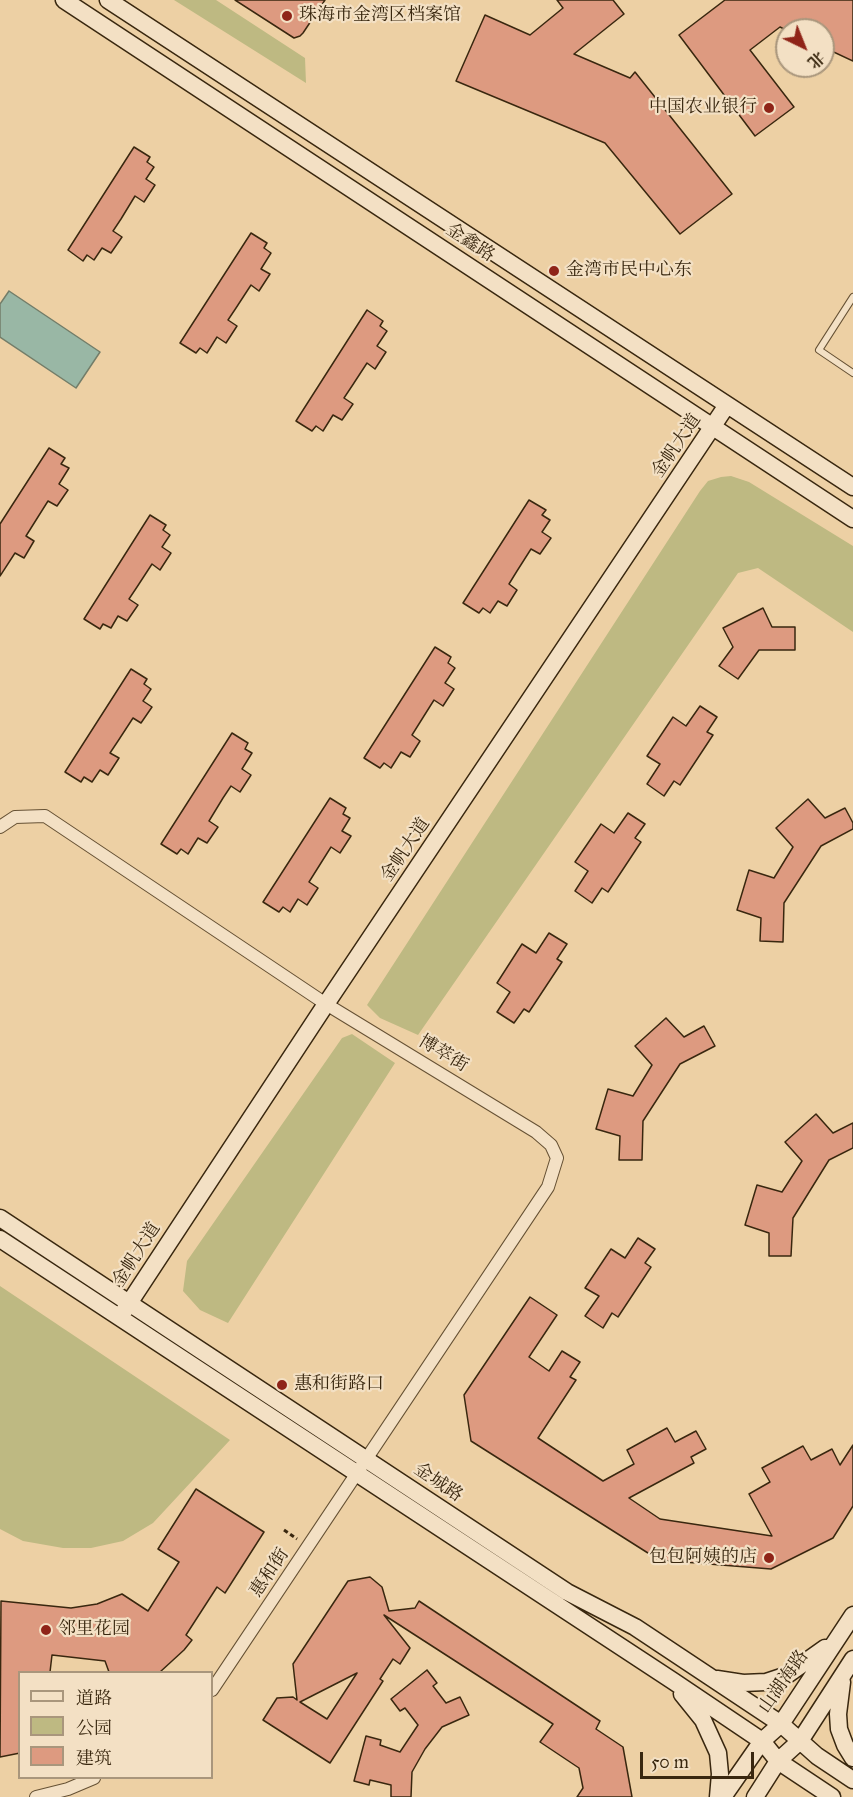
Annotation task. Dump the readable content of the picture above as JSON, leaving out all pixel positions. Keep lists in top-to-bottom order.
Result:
{
  "streets": {
    "street": [
      "金鑫路",
      "金帆大道",
      "博萃街",
      "金城路",
      "惠和街",
      "山湖海路"
    ]
  },
  "crossings": [
    ["金鑫路", "金帆大道"],
    ["金帆大道", "博萃街"],
    ["金帆大道", "金城路"],
    ["博萃街", "金城路"],
    ["博萃街", "惠和街"],
    ["金城路", "惠和街"],
    ["金城路", "山湖海路"]
  ],
  "places": [
    "珠海市金湾区档案馆",
    "中国农业银行",
    "金湾市民中心东",
    "惠和街路口",
    "包包阿姨的店",
    "邻里花园"
  ],
  "legend": ["道路", "公园", "建筑"],
  "scale_bar": "50 m",
  "north": "bottom right"
}
